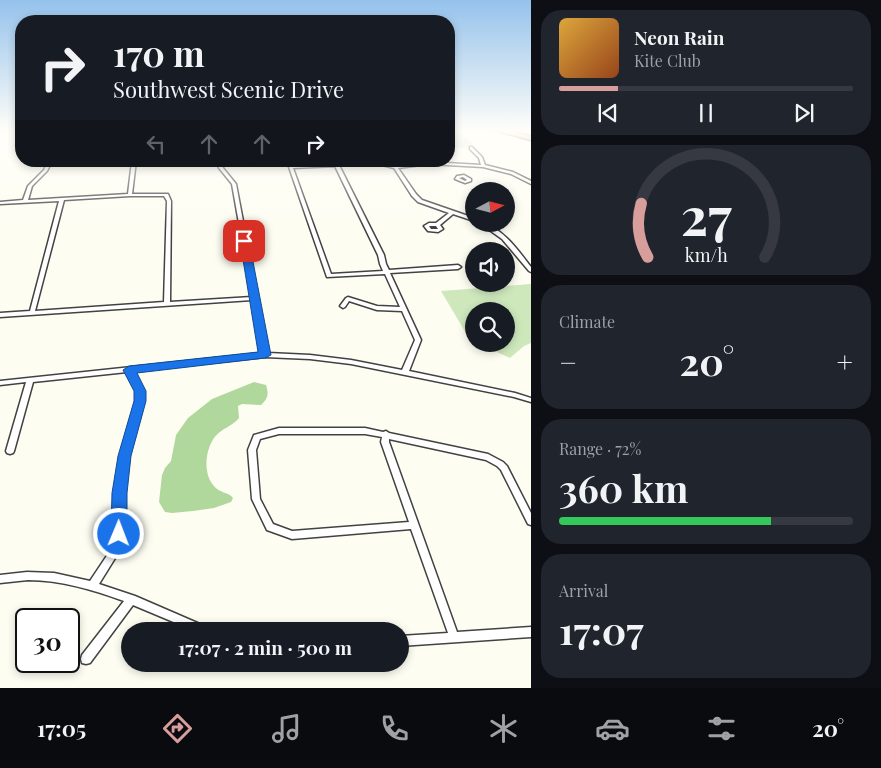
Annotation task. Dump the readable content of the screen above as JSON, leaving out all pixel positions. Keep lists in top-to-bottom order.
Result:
{
  "north": "right",
  "page": {
    "turn": ["170 m", "Southwest Scenic Drive"],
    "song": ["Neon Rain", "Kite Club"],
    "tile": [
      "Climate",
      ["Range · 72%", "360 km"],
      ["Arrival", "17:07"]
    ],
    "heat": ["−", "20°", "+"],
    "limit": "30",
    "trip": "17:07 · 2 min · 500 m",
    "tabs": ["17:05", "20°"],
    "gauge": ["27", "km/h"]
  }
}
